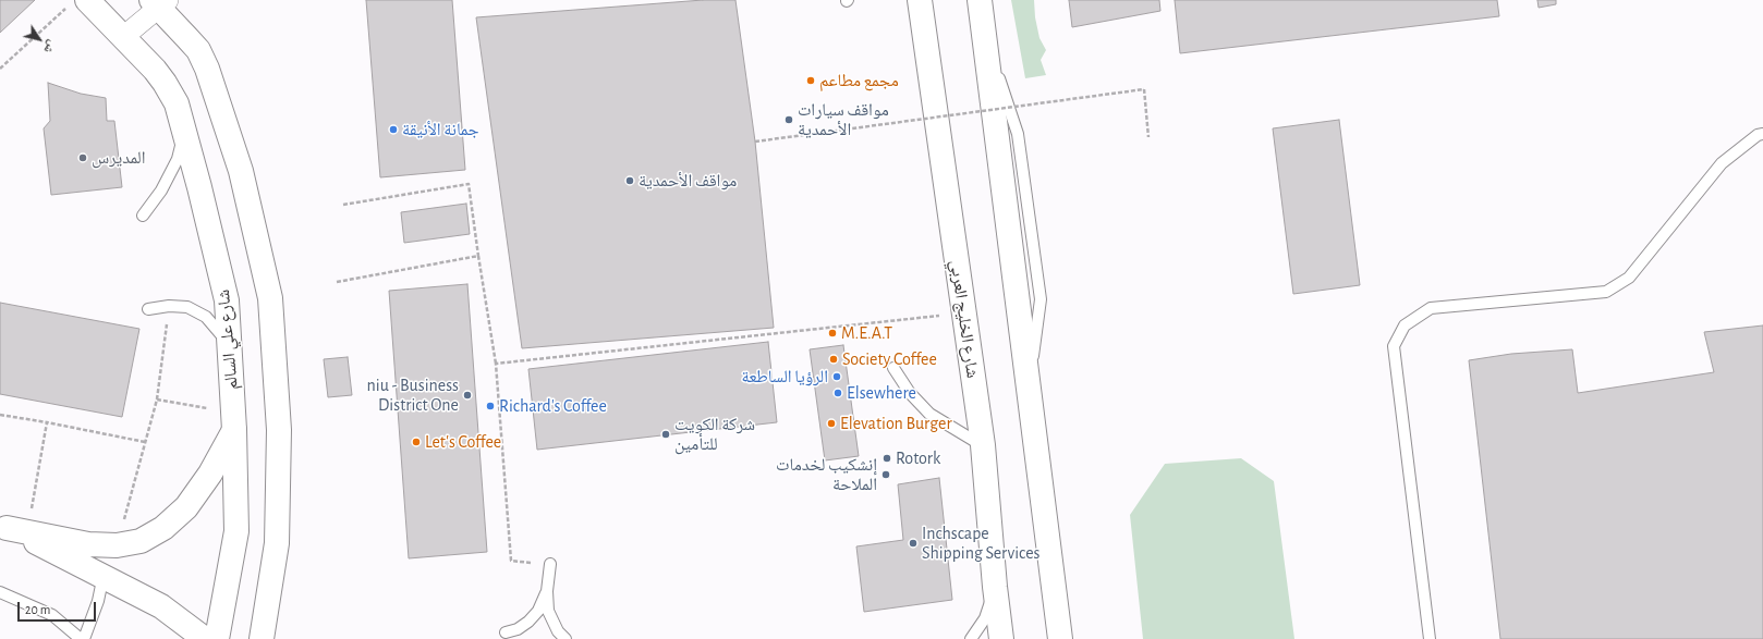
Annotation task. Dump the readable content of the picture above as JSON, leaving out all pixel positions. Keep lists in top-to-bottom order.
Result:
{
  "streets": {
    "main road": ["شارع الخليج العربي", "شارع علي السالم"]
  },
  "places": [
    "مجمع مطاعم",
    "مواقف سيارات الأحمدية",
    "جمانة الأنيقة",
    "المديرس",
    "مواقف الأحمدية",
    "M.E.A.T",
    "Society Coffee",
    "الرؤيا الساطعة",
    "Elsewhere",
    "niu - Business District One",
    "Richard's Coffee",
    "Elevation Burger",
    "شركة الكويت للتأمين",
    "Let's Coffee",
    "Rotork",
    "إنشكيب لخدمات الملاحة",
    "Inchscape Shipping Services"
  ],
  "scale_bar": "20 m",
  "north": "bottom right"
}
